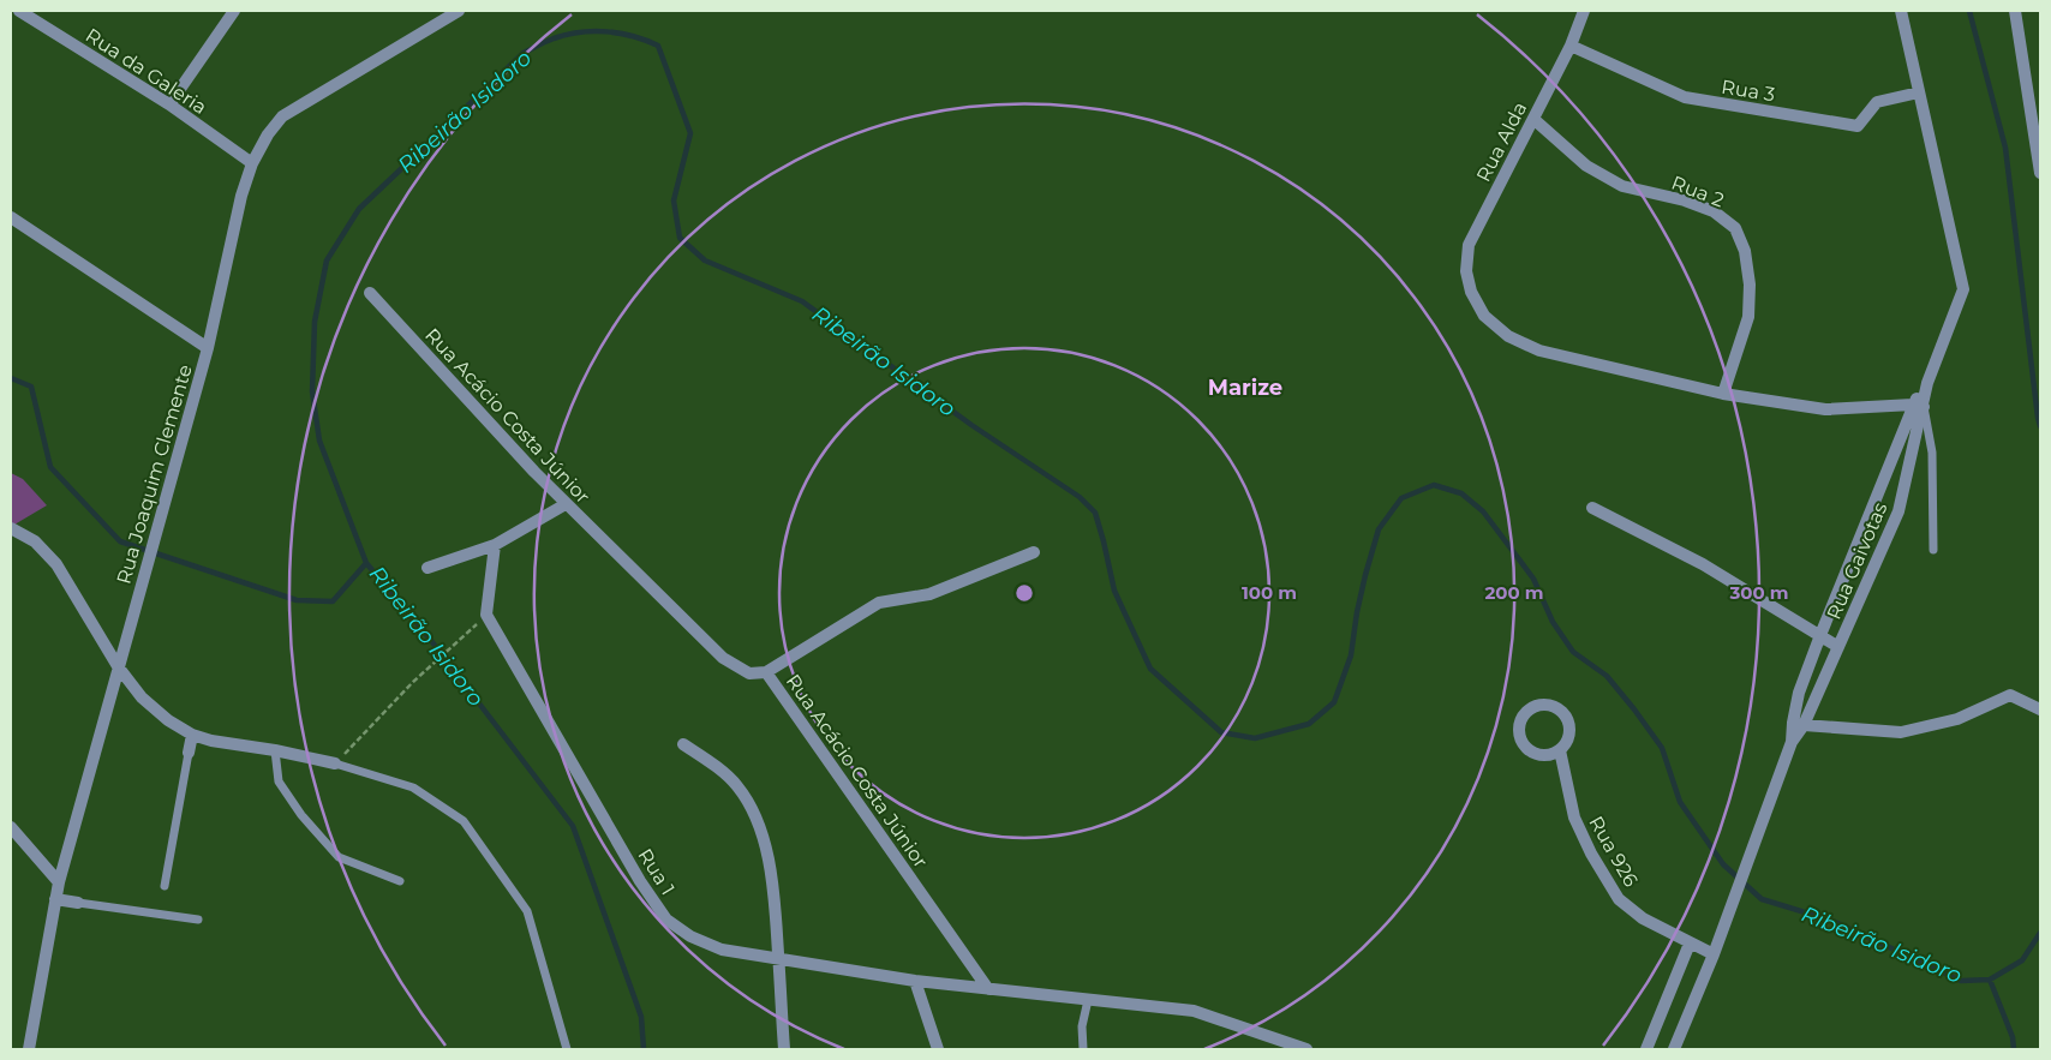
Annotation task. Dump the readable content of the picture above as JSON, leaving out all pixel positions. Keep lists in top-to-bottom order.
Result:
{
  "streets": {
    "street": [
      "Rua da Galeria",
      "Rua 3",
      "Rua Alda",
      "Rua 2",
      "Rua Acácio Costa Júnior",
      "Rua Joaquim Clemente",
      "Rua Gaivotas",
      "Rua 926",
      "Rua 1"
    ]
  },
  "crossings": [
    ["Rua da Galeria", "Rua Joaquim Clemente"],
    ["Rua 3", "Rua Alda"],
    ["Rua 3", "Rua Gaivotas"],
    ["Rua Alda", "Rua 2"],
    ["Rua Acácio Costa Júnior", "Rua 1"],
    ["Rua Gaivotas", "Rua 926"]
  ],
  "districts": ["Marize"],
  "water": ["Ribeirão Isidoro"],
  "rings": ["100 m", "200 m", "300 m"]
}
